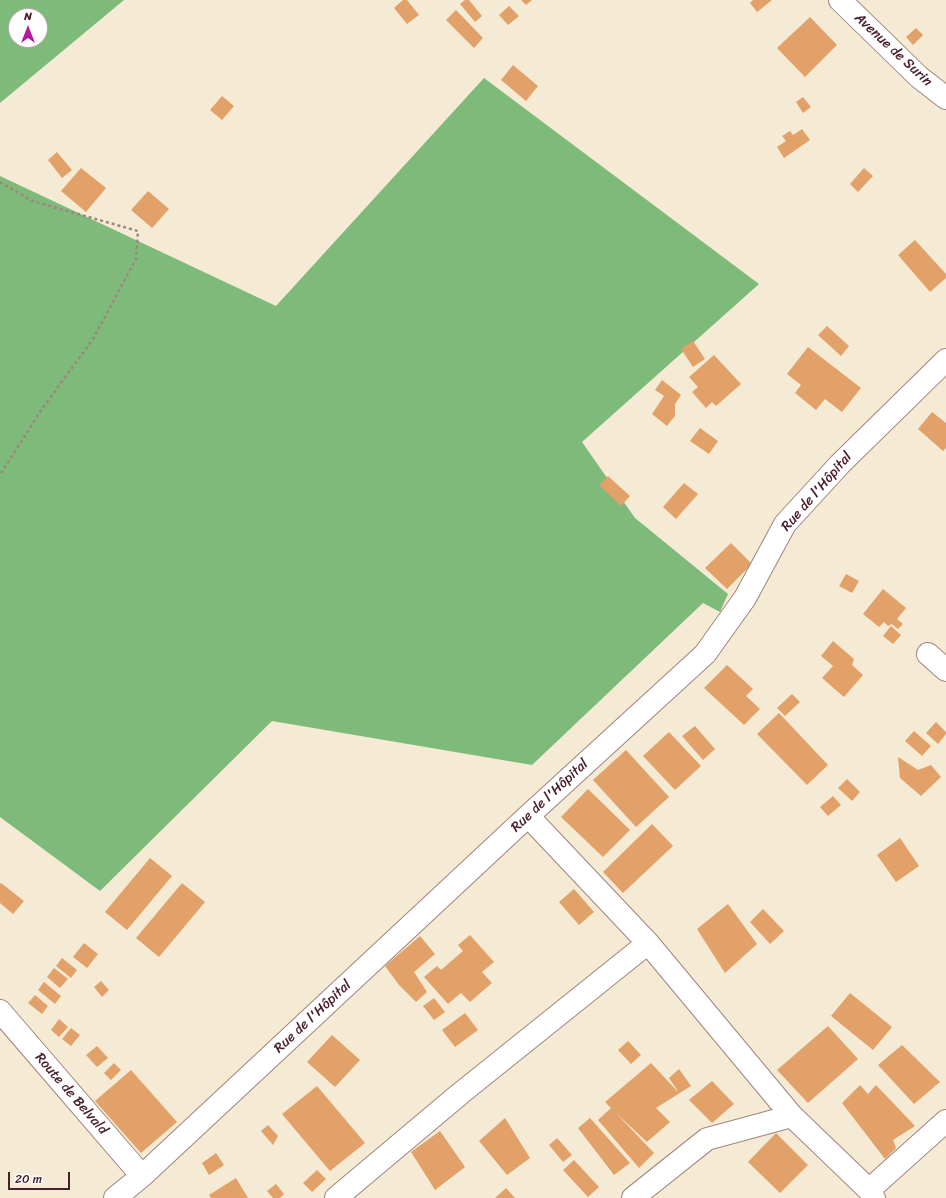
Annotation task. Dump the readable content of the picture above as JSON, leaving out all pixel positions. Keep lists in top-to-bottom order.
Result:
{
  "streets": {
    "street": ["Avenue de Surin", "Rue de l'Hôpital", "Route de Belvald"]
  },
  "crossings": [
    ["Rue de l'Hôpital", "Route de Belvald"]
  ],
  "scale_bar": "20 m",
  "north": "top"
}
